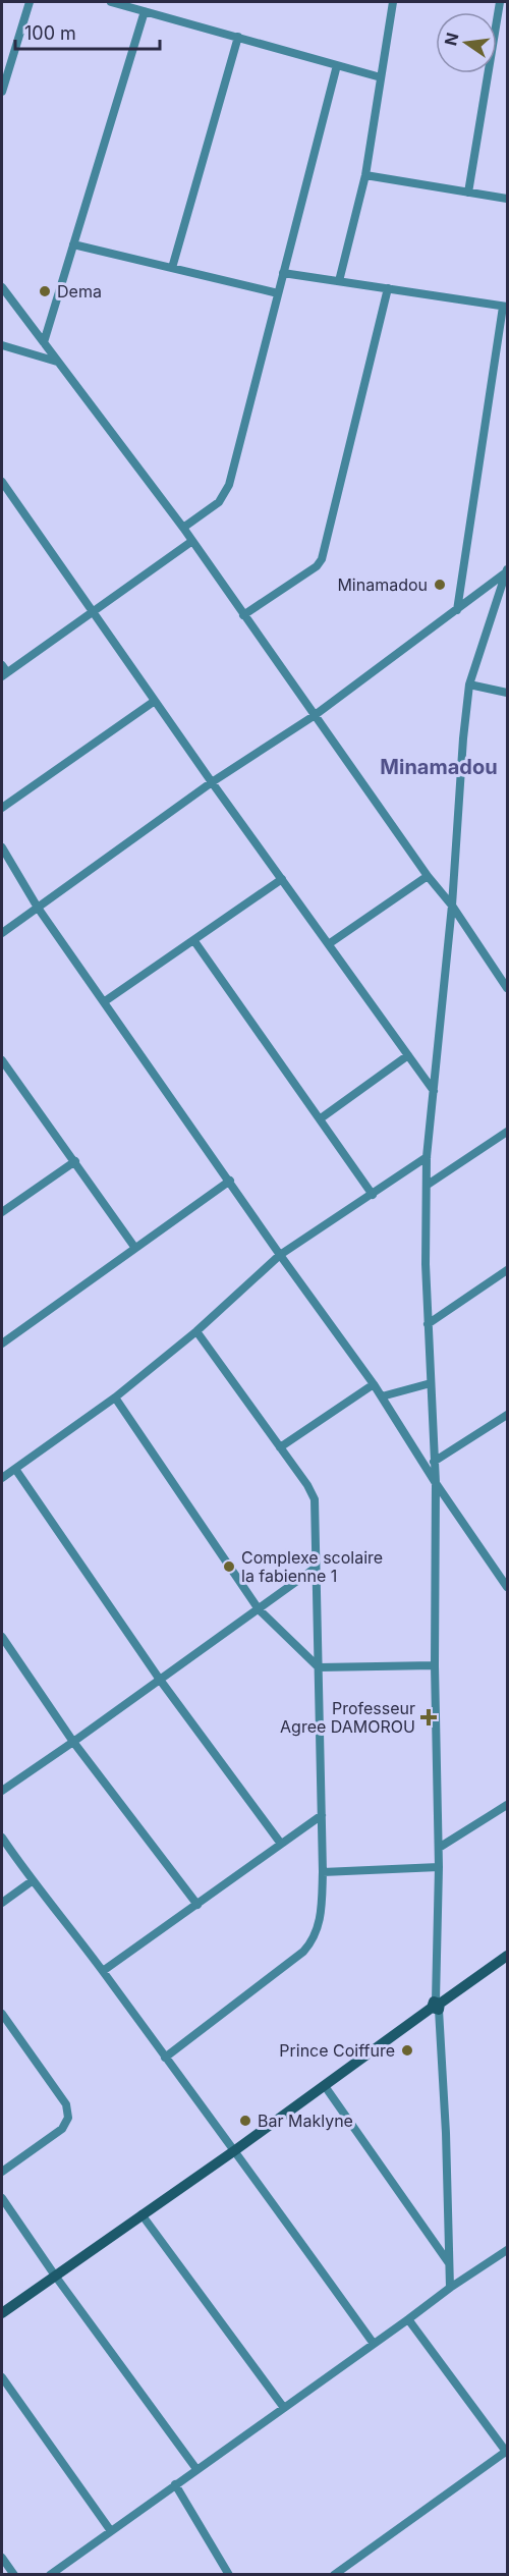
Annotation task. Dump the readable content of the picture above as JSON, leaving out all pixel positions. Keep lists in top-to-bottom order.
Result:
{
  "districts": ["Minamadou"],
  "places": {
    "other": [
      "Dema",
      "Minamadou",
      "Complexe scolaire la fabienne 1",
      "Prince Coiffure",
      "Bar Maklyne"
    ],
    "health": ["Professeur Agree DAMOROU"]
  },
  "scale_bar": "100 m",
  "north": "left"
}
